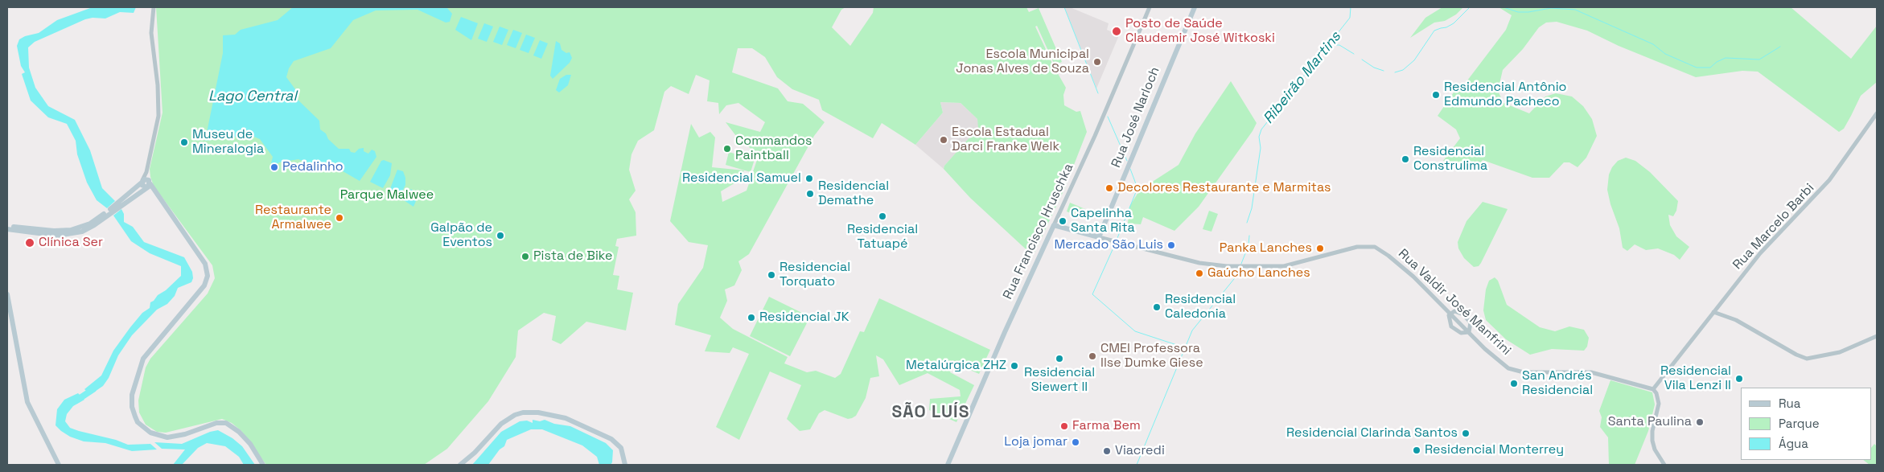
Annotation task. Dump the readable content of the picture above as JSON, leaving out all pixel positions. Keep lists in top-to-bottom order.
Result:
{
  "streets": {
    "main road": ["Rua José Narloch", "Rua Francisco Hruschka", "Rua Valdir José Manfrini"],
    "street": ["Rua Marcelo Barbi"]
  },
  "crossings": [
    ["Rua José Narloch", "Rua Valdir José Manfrini"],
    ["Rua Marcelo Barbi", "Rua Valdir José Manfrini"],
    ["Rua Francisco Hruschka", "Rua Valdir José Manfrini"]
  ],
  "districts": ["SÃO LUÍS"],
  "water": ["Ribeirão Martins", "Lago Central"],
  "parks": ["Parque Malwee"],
  "places": [
    "Posto de Saúde Claudemir José Witkoski",
    "Escola Municipal Jonas Alves de Souza",
    "Residencial Antônio Edmundo Pacheco",
    "Escola Estadual Darci Franke Welk",
    "Museu de Mineralogia",
    "Commandos Paintball",
    "Residencial Construlima",
    "Pedalinho",
    "Residencial Samuel",
    "Decolores Restaurante e Marmitas",
    "Residencial Demathe",
    "Residencial Tatuapé",
    "Restaurante Armalwee",
    "Capelinha Santa Rita",
    "Galpão de Eventos",
    "Clínica Ser",
    "Mercado São Luis",
    "Panka Lanches",
    "Pista de Bike",
    "Gaúcho Lanches",
    "Residencial Torquato",
    "Residencial Caledonia",
    "Residencial JK",
    "CMEI Professora Ilse Dumke Giese",
    "Residencial Siewert II",
    "Metalúrgica ZHZ",
    "Residencial Vila Lenzi II",
    "San Andrés Residencial",
    "Santa Paulina",
    "Farma Bem",
    "Residencial Clarinda Santos",
    "Loja jomar",
    "Residencial Monterrey",
    "Viacredi"
  ],
  "legend": ["Rua", "Parque", "Água"]
}
